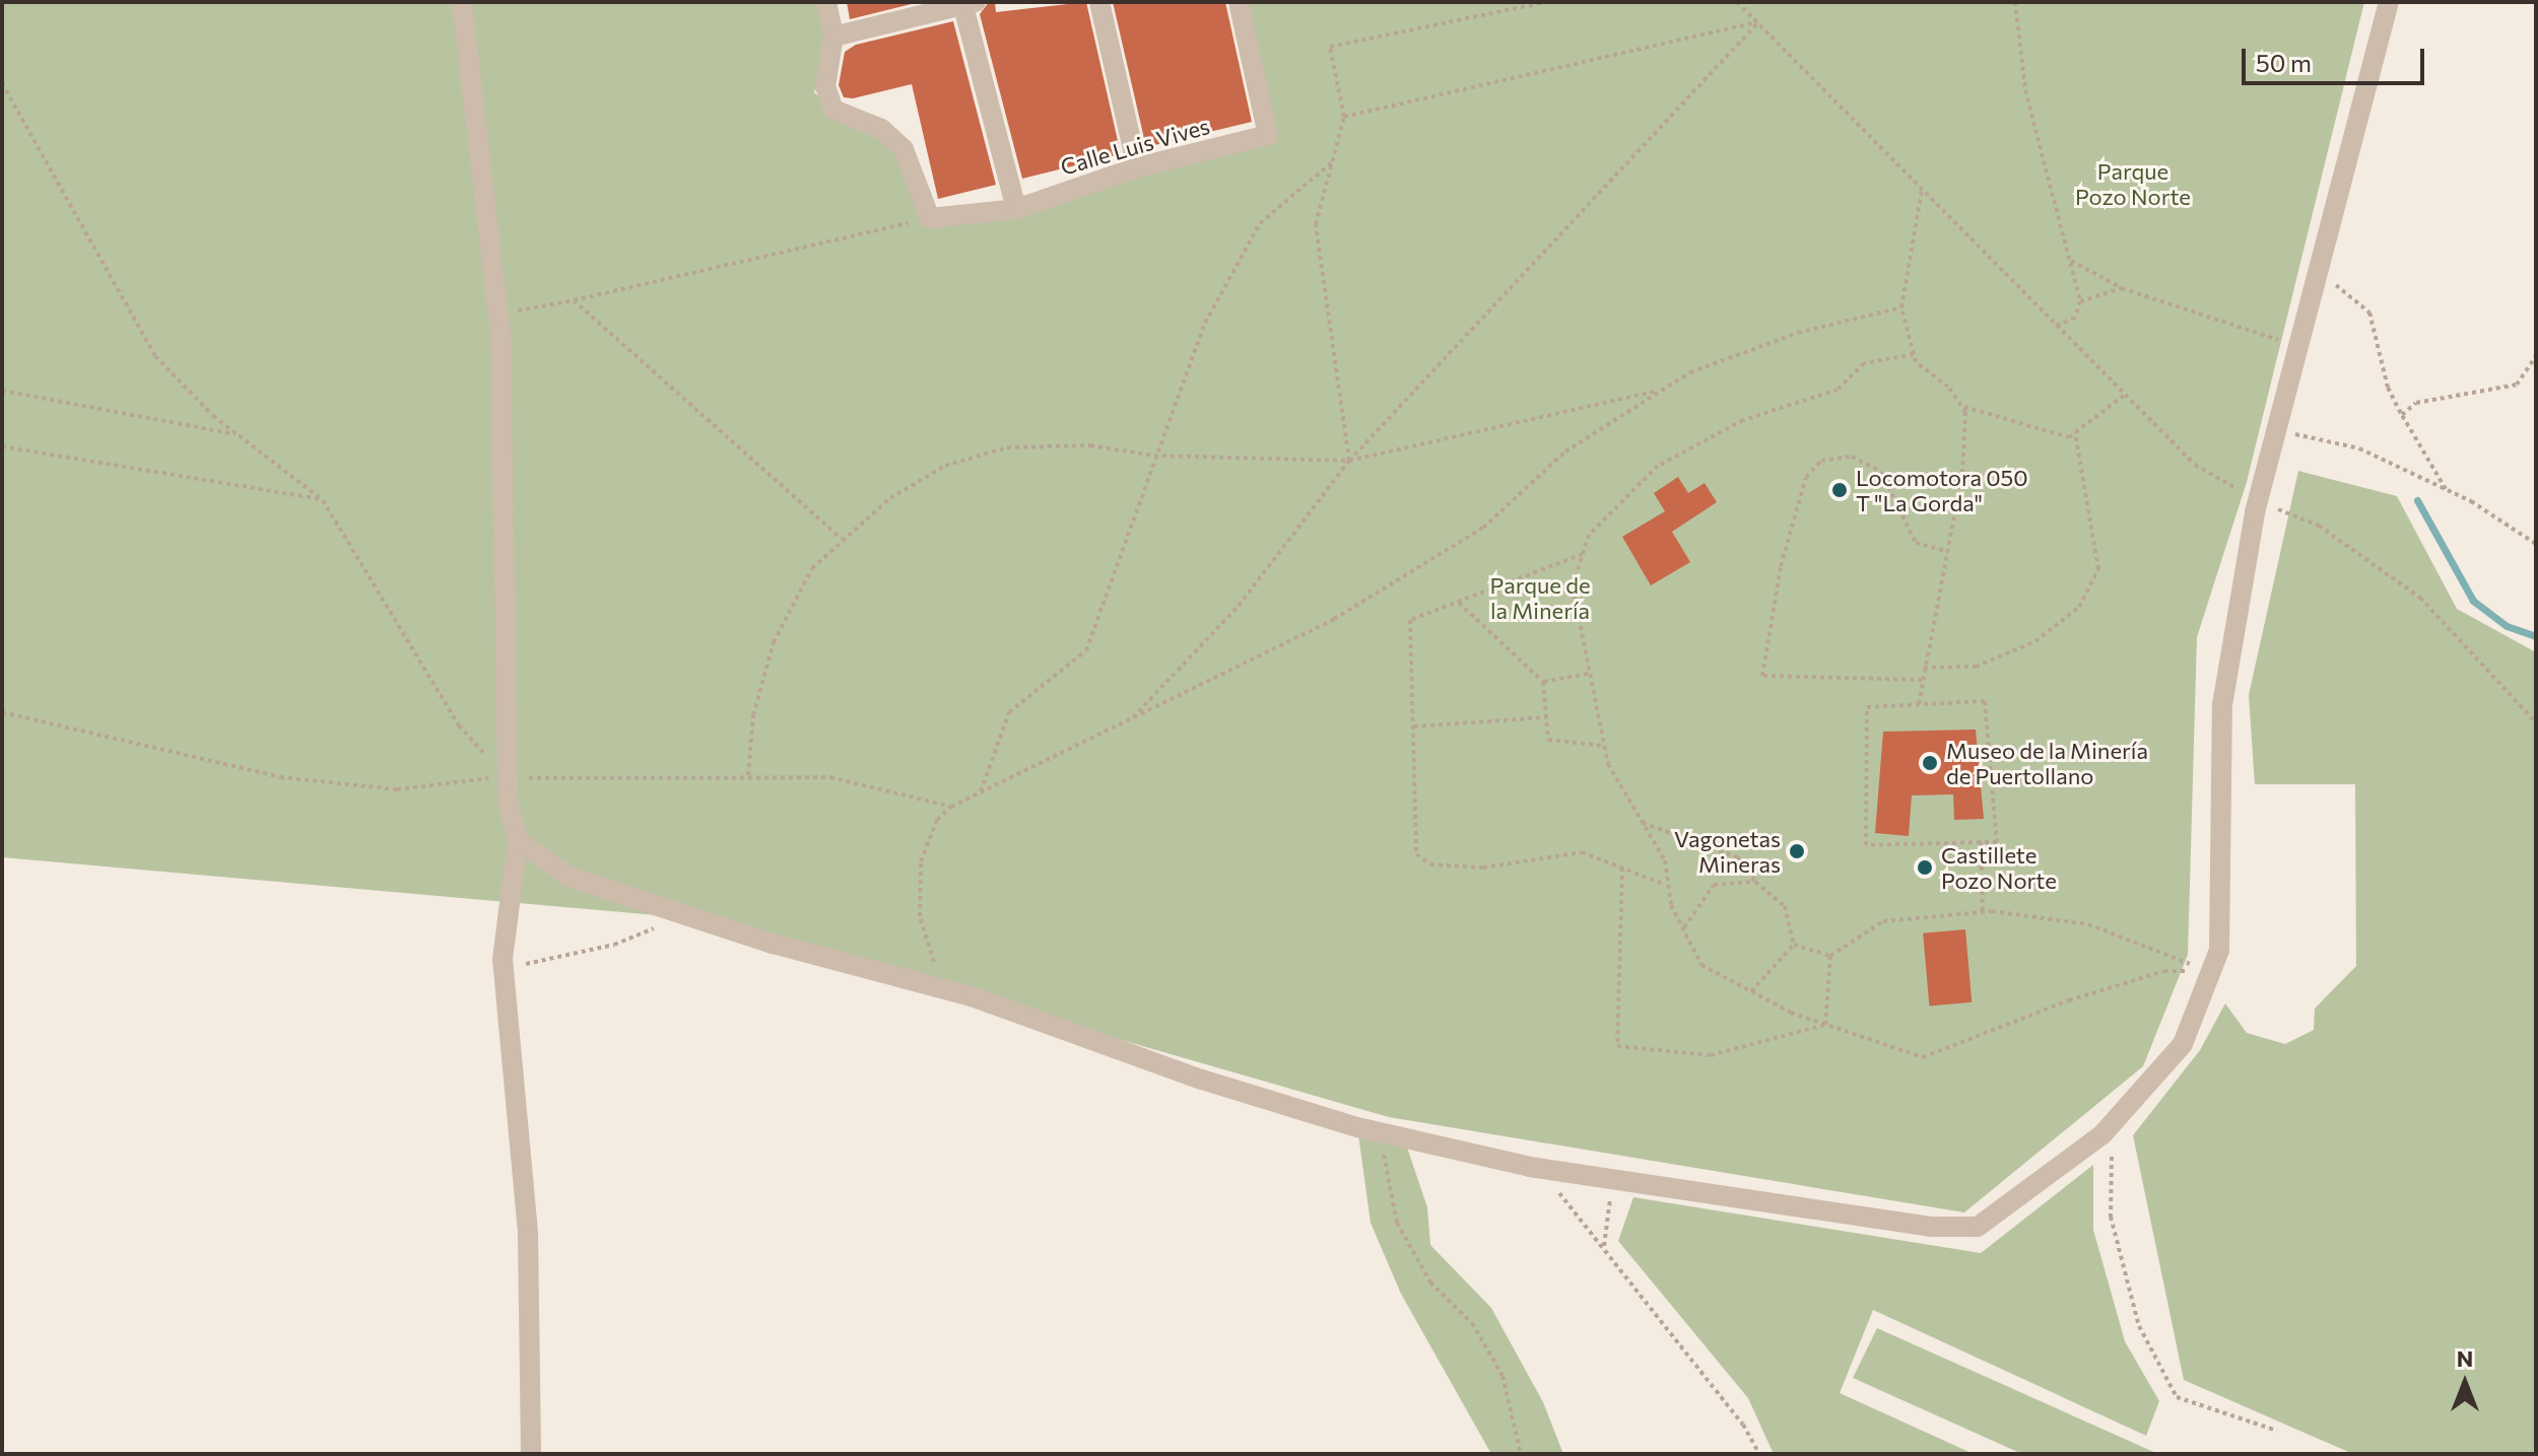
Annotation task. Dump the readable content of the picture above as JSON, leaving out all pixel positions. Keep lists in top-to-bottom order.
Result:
{
  "streets": {
    "street": ["Calle Luis Vives"]
  },
  "parks": ["Parque Pozo Norte", "Parque de la Minería"],
  "places": [
    "Locomotora 050 T \"La Gorda\"",
    "Museo de la Minería de Puertollano",
    "Vagonetas Mineras",
    "Castillete Pozo Norte"
  ],
  "scale_bar": "50 m",
  "north": "top"
}
